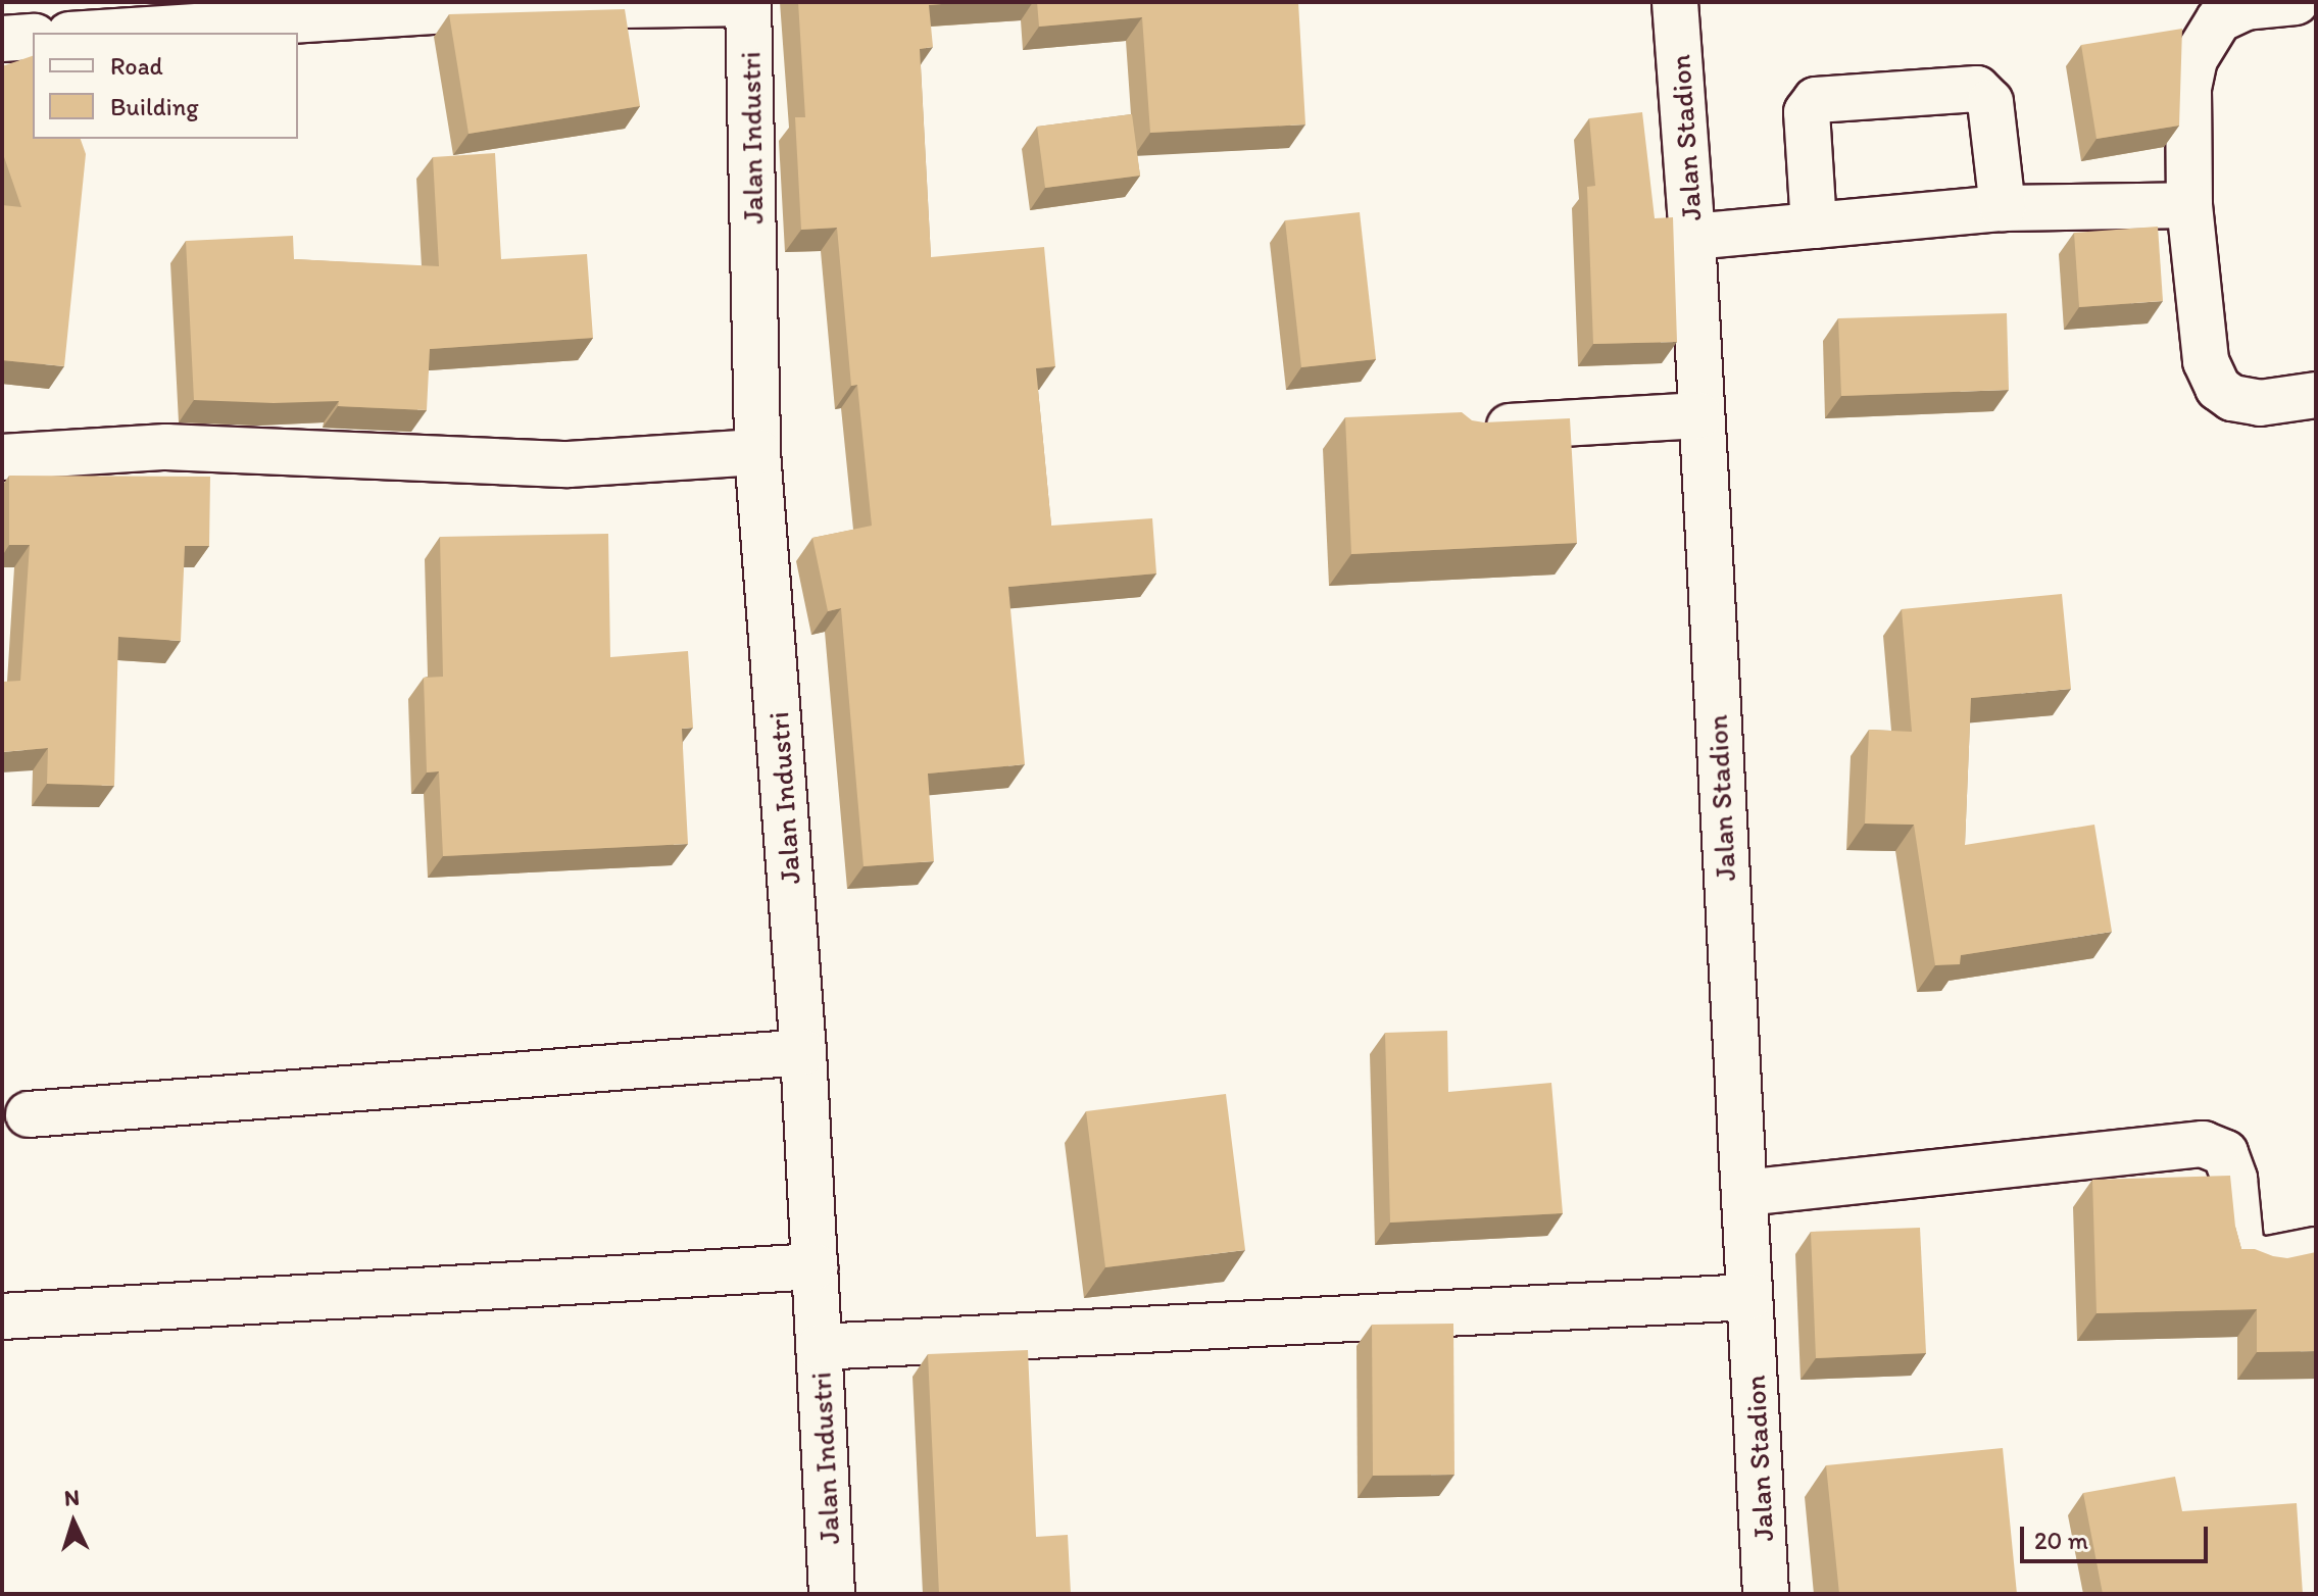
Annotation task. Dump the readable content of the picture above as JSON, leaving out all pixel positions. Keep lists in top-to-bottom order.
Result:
{
  "streets": {
    "street": ["Jalan Industri", "Jalan Stadion"]
  },
  "legend": ["Road", "Building"],
  "scale_bar": "20 m",
  "north": "top"
}
